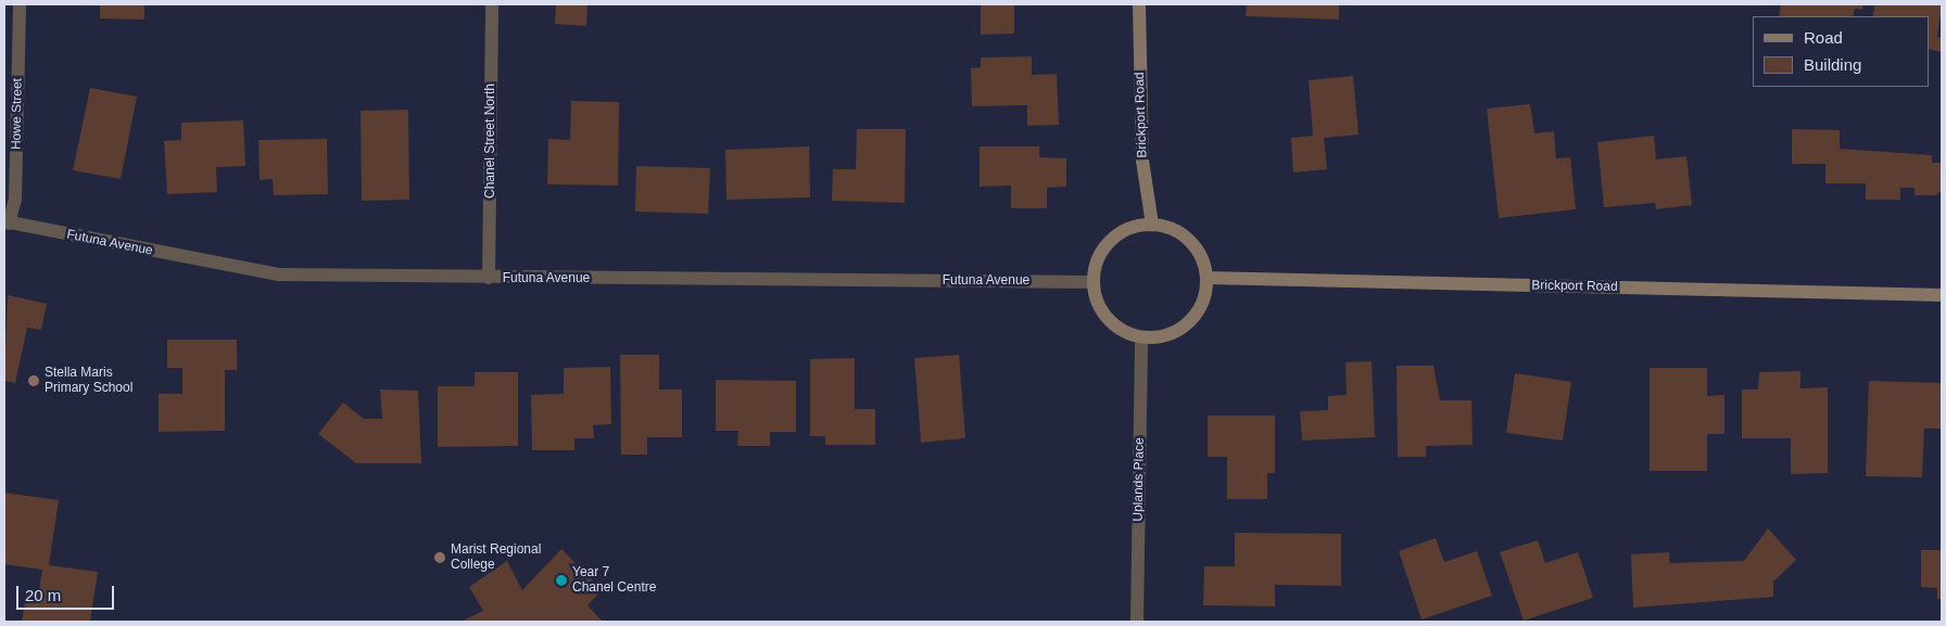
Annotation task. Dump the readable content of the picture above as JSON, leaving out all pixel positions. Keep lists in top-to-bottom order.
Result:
{
  "streets": {
    "street": [
      "Howe Street",
      "Brickport Road",
      "Chanel Street North",
      "Futuna Avenue",
      "Uplands Place"
    ]
  },
  "crossings": [
    ["Howe Street", "Futuna Avenue"],
    ["Brickport Road", "Futuna Avenue"],
    ["Brickport Road", "Uplands Place"],
    ["Chanel Street North", "Futuna Avenue"],
    ["Futuna Avenue", "Uplands Place"]
  ],
  "places": ["Stella Maris Primary School", "Marist Regional College", "Year 7 Chanel Centre"],
  "legend": ["Road", "Building"],
  "scale_bar": "20 m"
}
